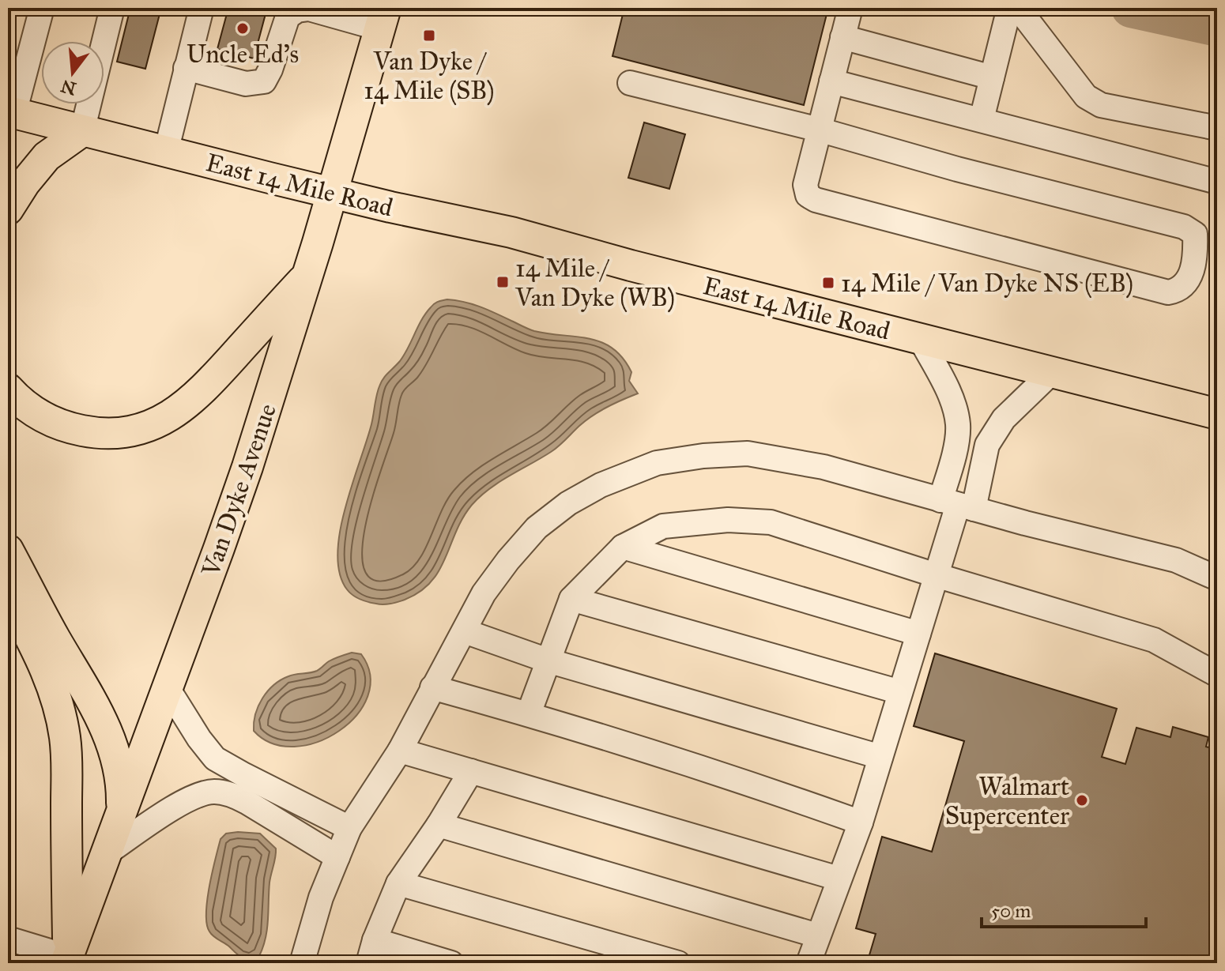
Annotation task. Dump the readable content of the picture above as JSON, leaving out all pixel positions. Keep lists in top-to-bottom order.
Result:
{
  "streets": {
    "main road": ["East 14 Mile Road", "Van Dyke Avenue"]
  },
  "crossings": [
    ["East 14 Mile Road", "Van Dyke Avenue"]
  ],
  "places": {
    "other": ["Uncle Ed's", "Walmart Supercenter"],
    "transit": ["Van Dyke / 14 Mile (SB)", "14 Mile / Van Dyke (WB)", "14 Mile / Van Dyke NS (EB)"]
  },
  "scale_bar": "50 m",
  "north": "bottom"
}
